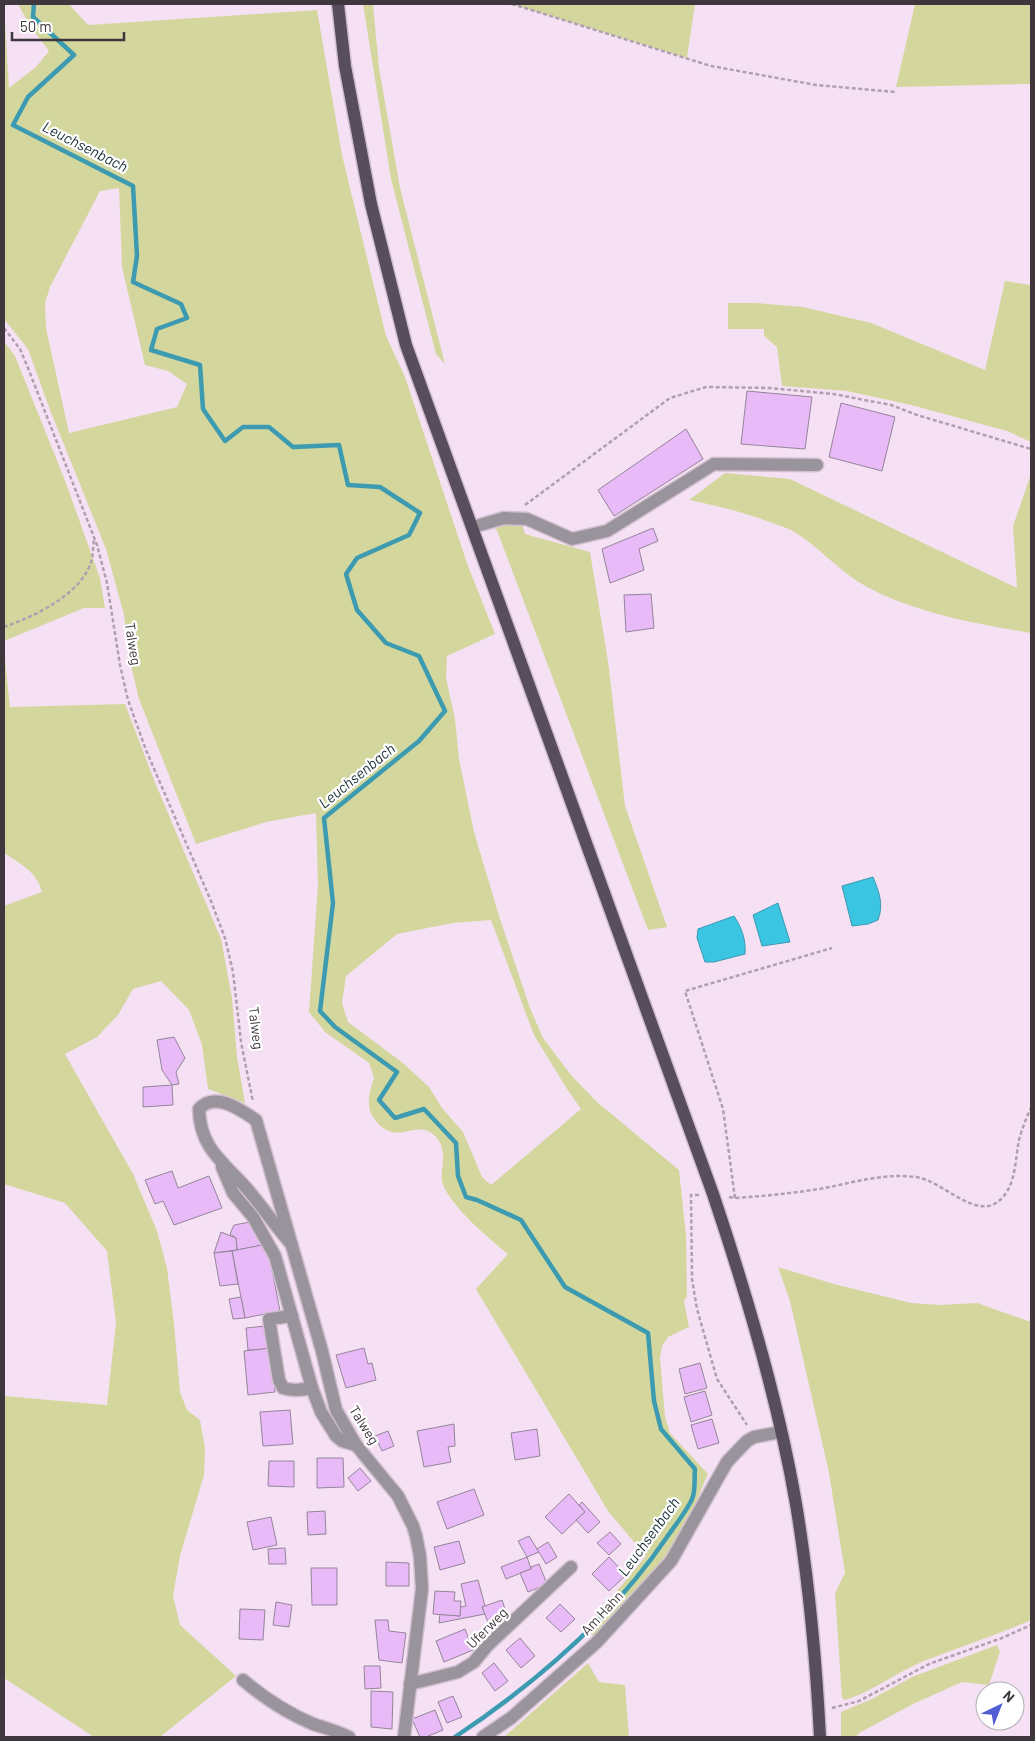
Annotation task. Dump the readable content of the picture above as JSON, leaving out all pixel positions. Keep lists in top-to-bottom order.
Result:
{
  "streets": {
    "street": ["Talweg", "Am Hahn", "Uferweg"]
  },
  "crossings": [
    ["Talweg", "Uferweg"]
  ],
  "water": ["Leuchsenbach"],
  "scale_bar": "50 m",
  "north": "top right"
}
